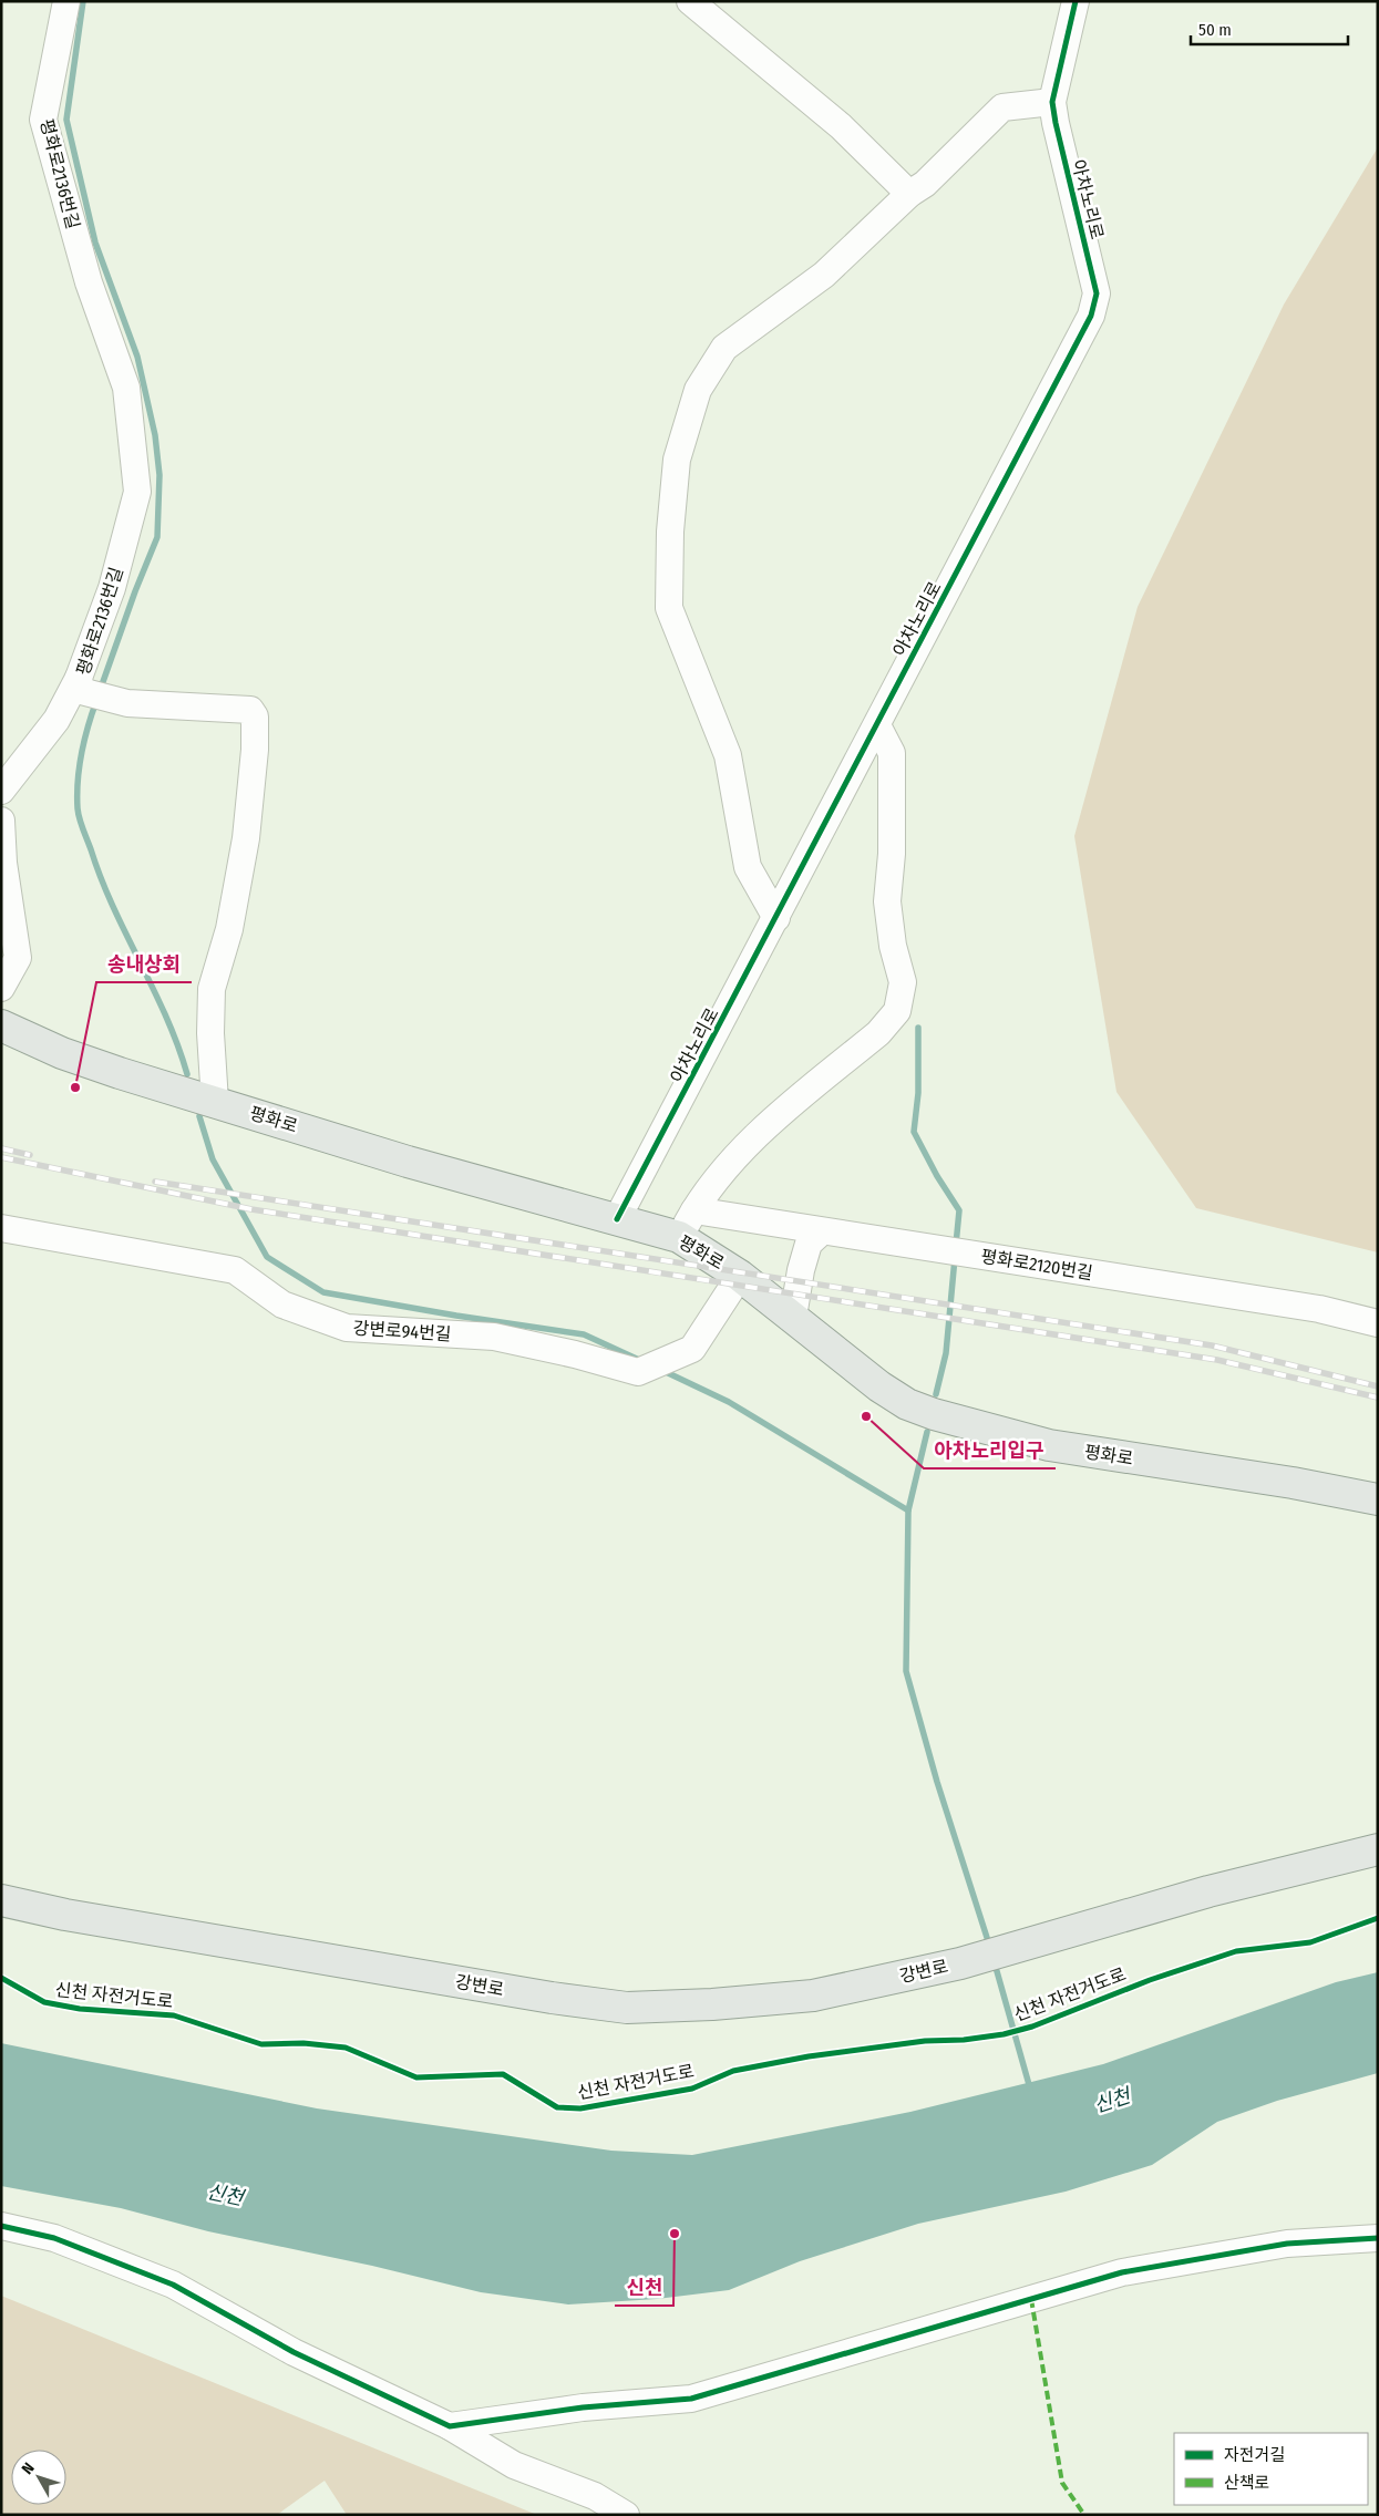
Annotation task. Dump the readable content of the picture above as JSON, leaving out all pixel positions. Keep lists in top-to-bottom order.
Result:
{
  "streets": {
    "main road": ["평화로", "강변로"],
    "street": [
      "평화로2136번길",
      "아차노리로",
      "평화로2120번길",
      "강변로94번길"
    ],
    "cycle path": ["신천 자전거도로"]
  },
  "crossings": [
    ["평화로2136번길", "평화로"],
    ["아차노리로", "평화로"],
    ["평화로", "강변로94번길"]
  ],
  "water": ["신천"],
  "places": ["송내상회", "아차노리입구", "신천"],
  "legend": ["자전거길", "산책로"],
  "scale_bar": "50 m",
  "north": "top left"
}
